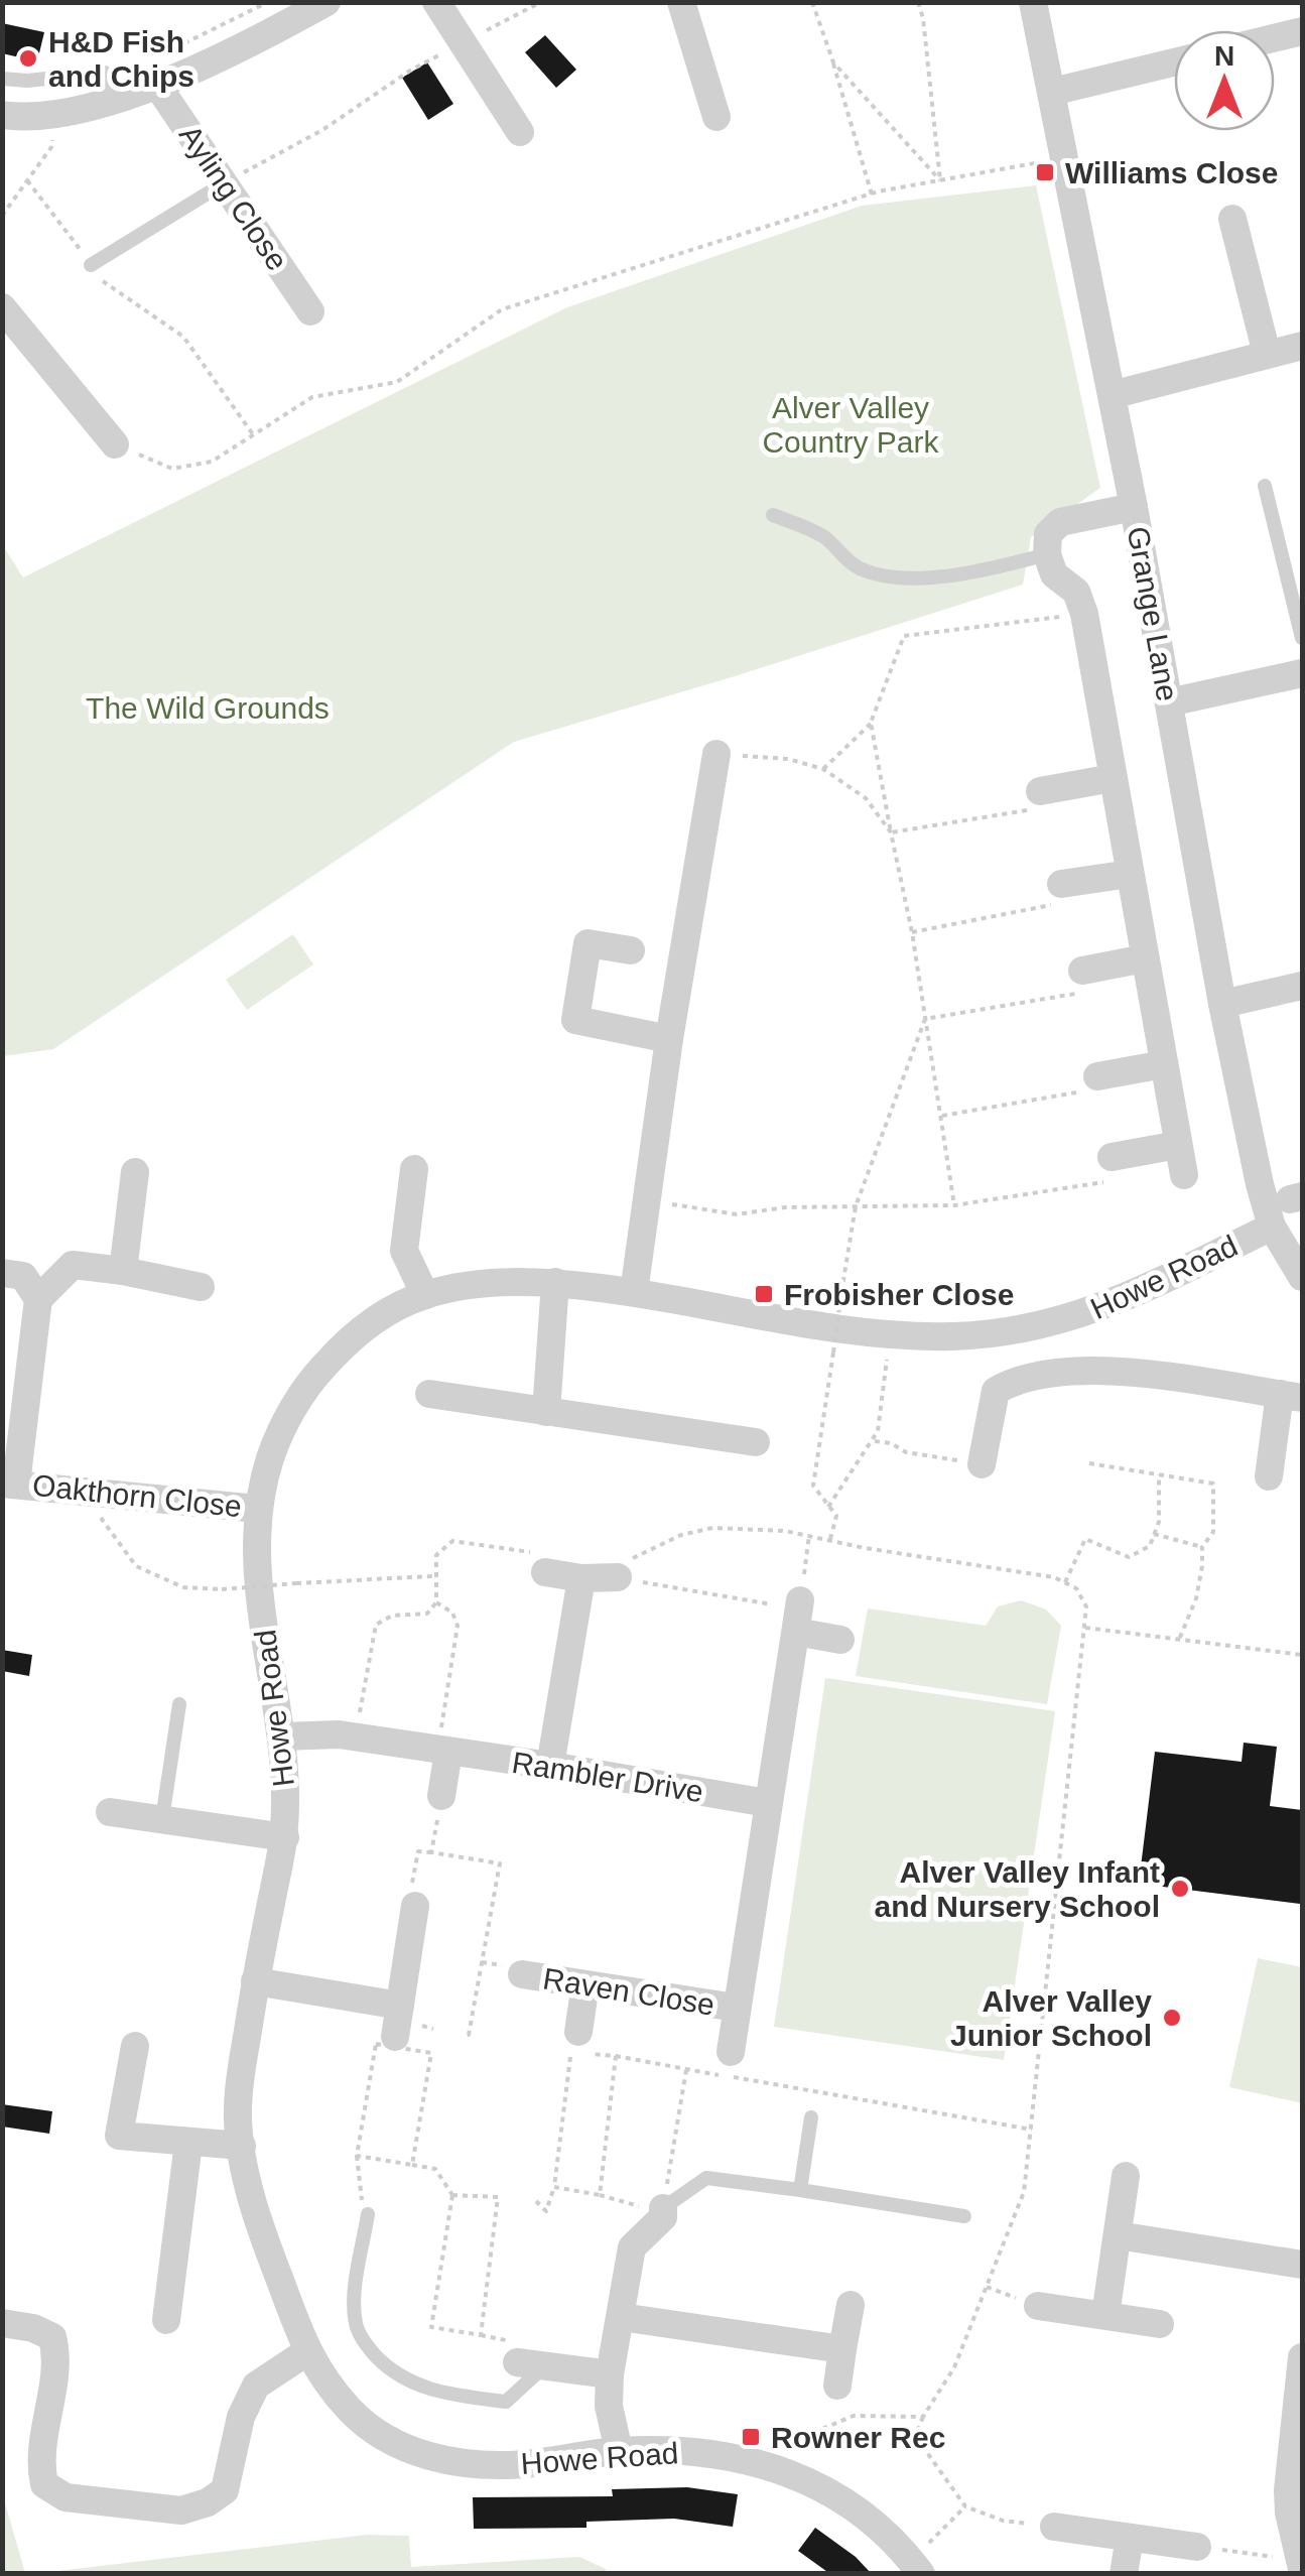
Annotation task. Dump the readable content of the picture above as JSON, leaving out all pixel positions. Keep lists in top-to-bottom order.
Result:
{
  "streets": {
    "street": [
      "Ayling Close",
      "Grange Lane",
      "Howe Road",
      "Oakthorn Close",
      "Rambler Drive",
      "Raven Close"
    ]
  },
  "crossings": [
    ["Grange Lane", "Howe Road"],
    ["Howe Road", "Oakthorn Close"],
    ["Howe Road", "Rambler Drive"],
    ["Rambler Drive", "Raven Close"]
  ],
  "parks": ["Alver Valley Country Park", "The Wild Grounds"],
  "places": {
    "other": ["H&D Fish and Chips", "Alver Valley Infant and Nursery School", "Alver Valley Junior School"],
    "transit": ["Williams Close", "Frobisher Close", "Rowner Rec"]
  },
  "north": "top"
}
